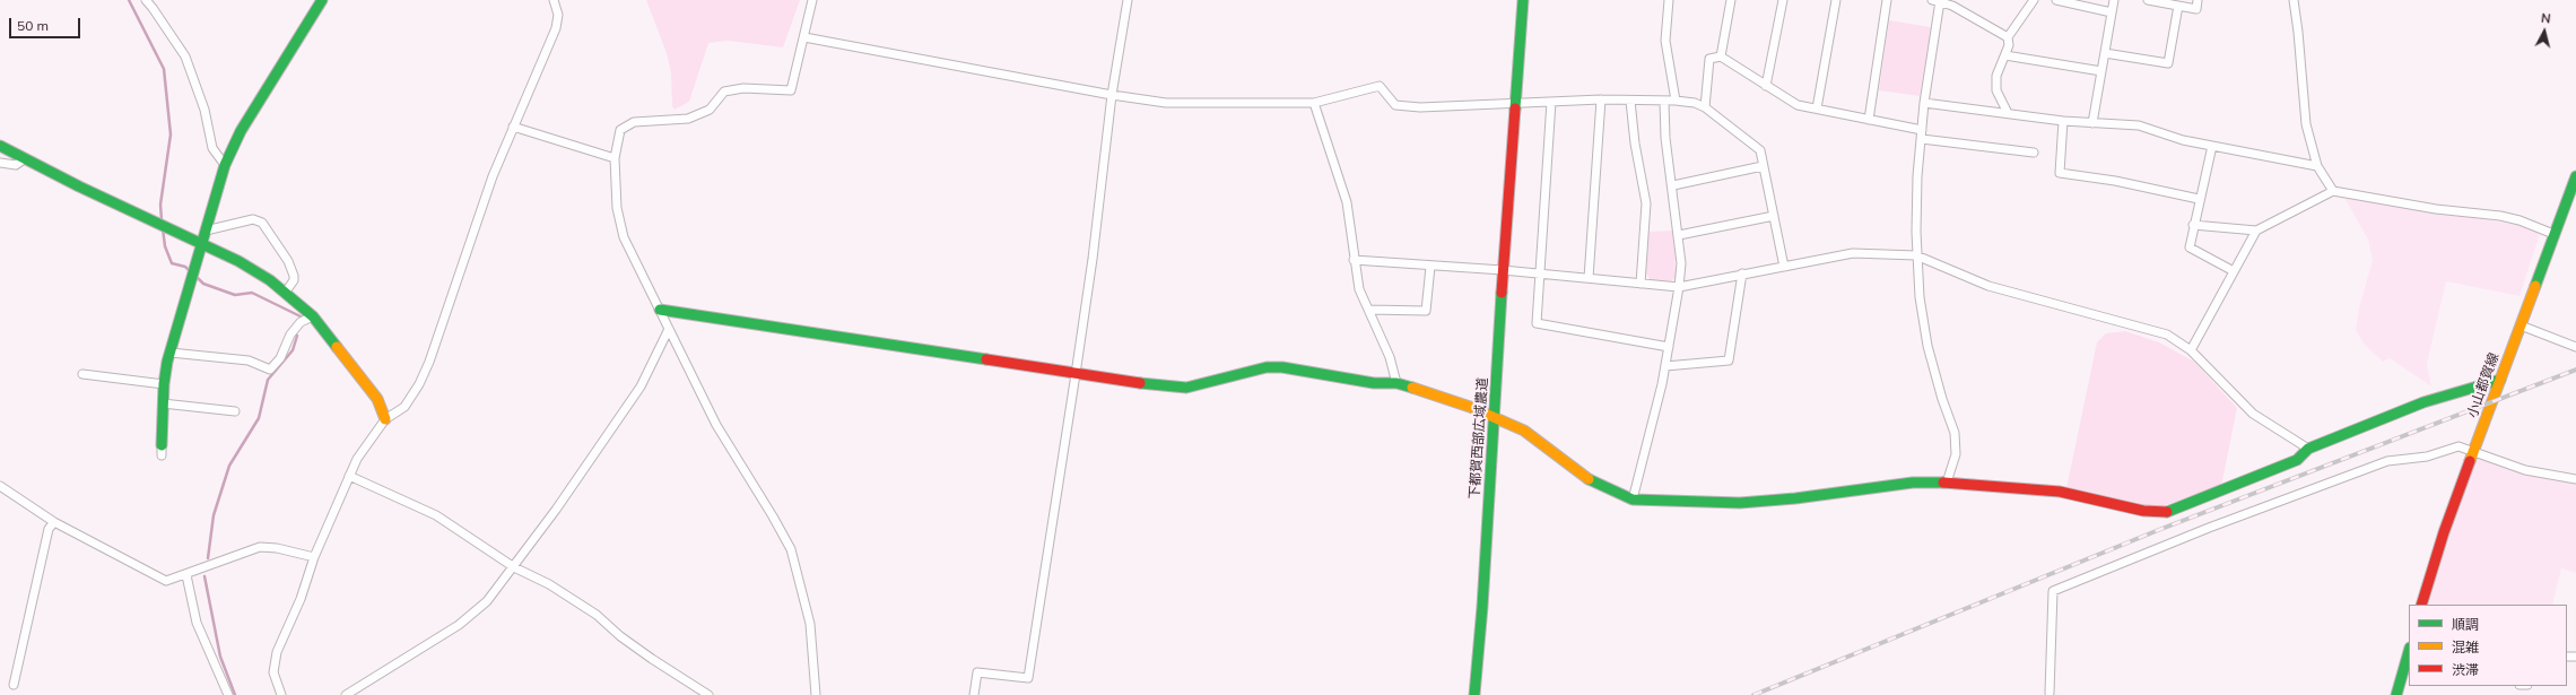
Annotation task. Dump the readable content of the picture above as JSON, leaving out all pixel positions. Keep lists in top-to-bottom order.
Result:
{
  "streets": {
    "street": ["小山都賀線", "下都賀西部広域農道"]
  },
  "legend": ["順調", "混雑", "渋滞"],
  "scale_bar": "50 m",
  "north": "top"
}
